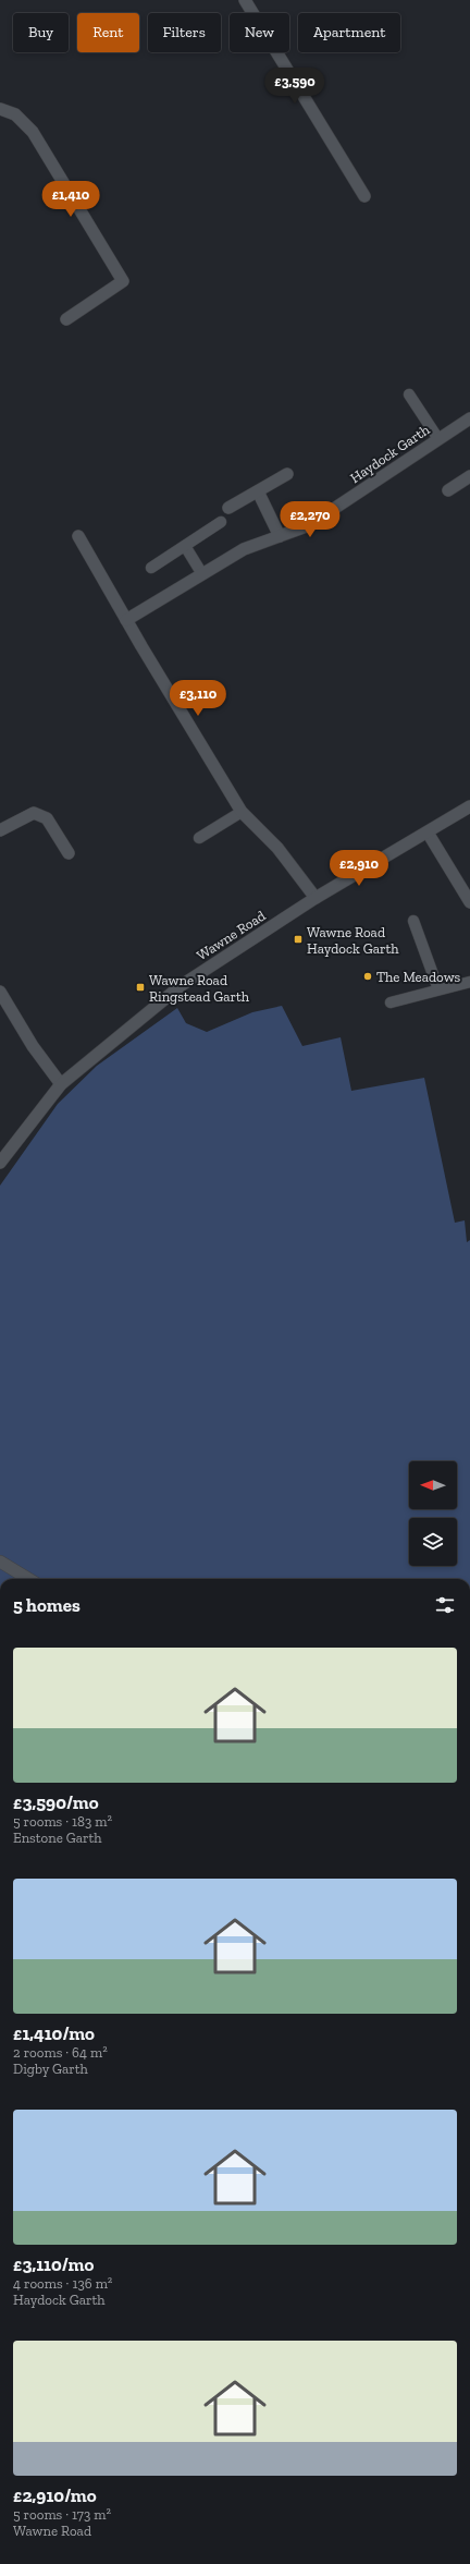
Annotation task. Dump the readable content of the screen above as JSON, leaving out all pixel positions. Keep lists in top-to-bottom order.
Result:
{
  "streets": {
    "street": ["Haydock Garth", "Wawne Road"]
  },
  "places": {
    "transit": ["Wawne Road Haydock Garth", "Wawne Road Ringstead Garth"],
    "other": ["The Meadows"]
  },
  "north": "left",
  "page": {
    "chip": [
      "Buy",
      "Rent",
      "Filters",
      "New",
      "Apartment"
    ],
    "price": [
      "£3,590",
      "£1,410",
      "£2,270",
      "£3,110",
      "£2,910"
    ],
    "heading": "5 homes",
    "list": [
      {
        "name": "£3,590/mo",
        "note": "5 rooms · 183 m² · Enstone Garth"
      },
      {
        "name": "£1,410/mo",
        "note": "2 rooms · 64 m² · Digby Garth"
      },
      {
        "name": "£3,110/mo",
        "note": "4 rooms · 136 m² · Haydock Garth"
      },
      {
        "name": "£2,910/mo",
        "note": "5 rooms · 173 m² · Wawne Road"
      }
    ]
  }
}
